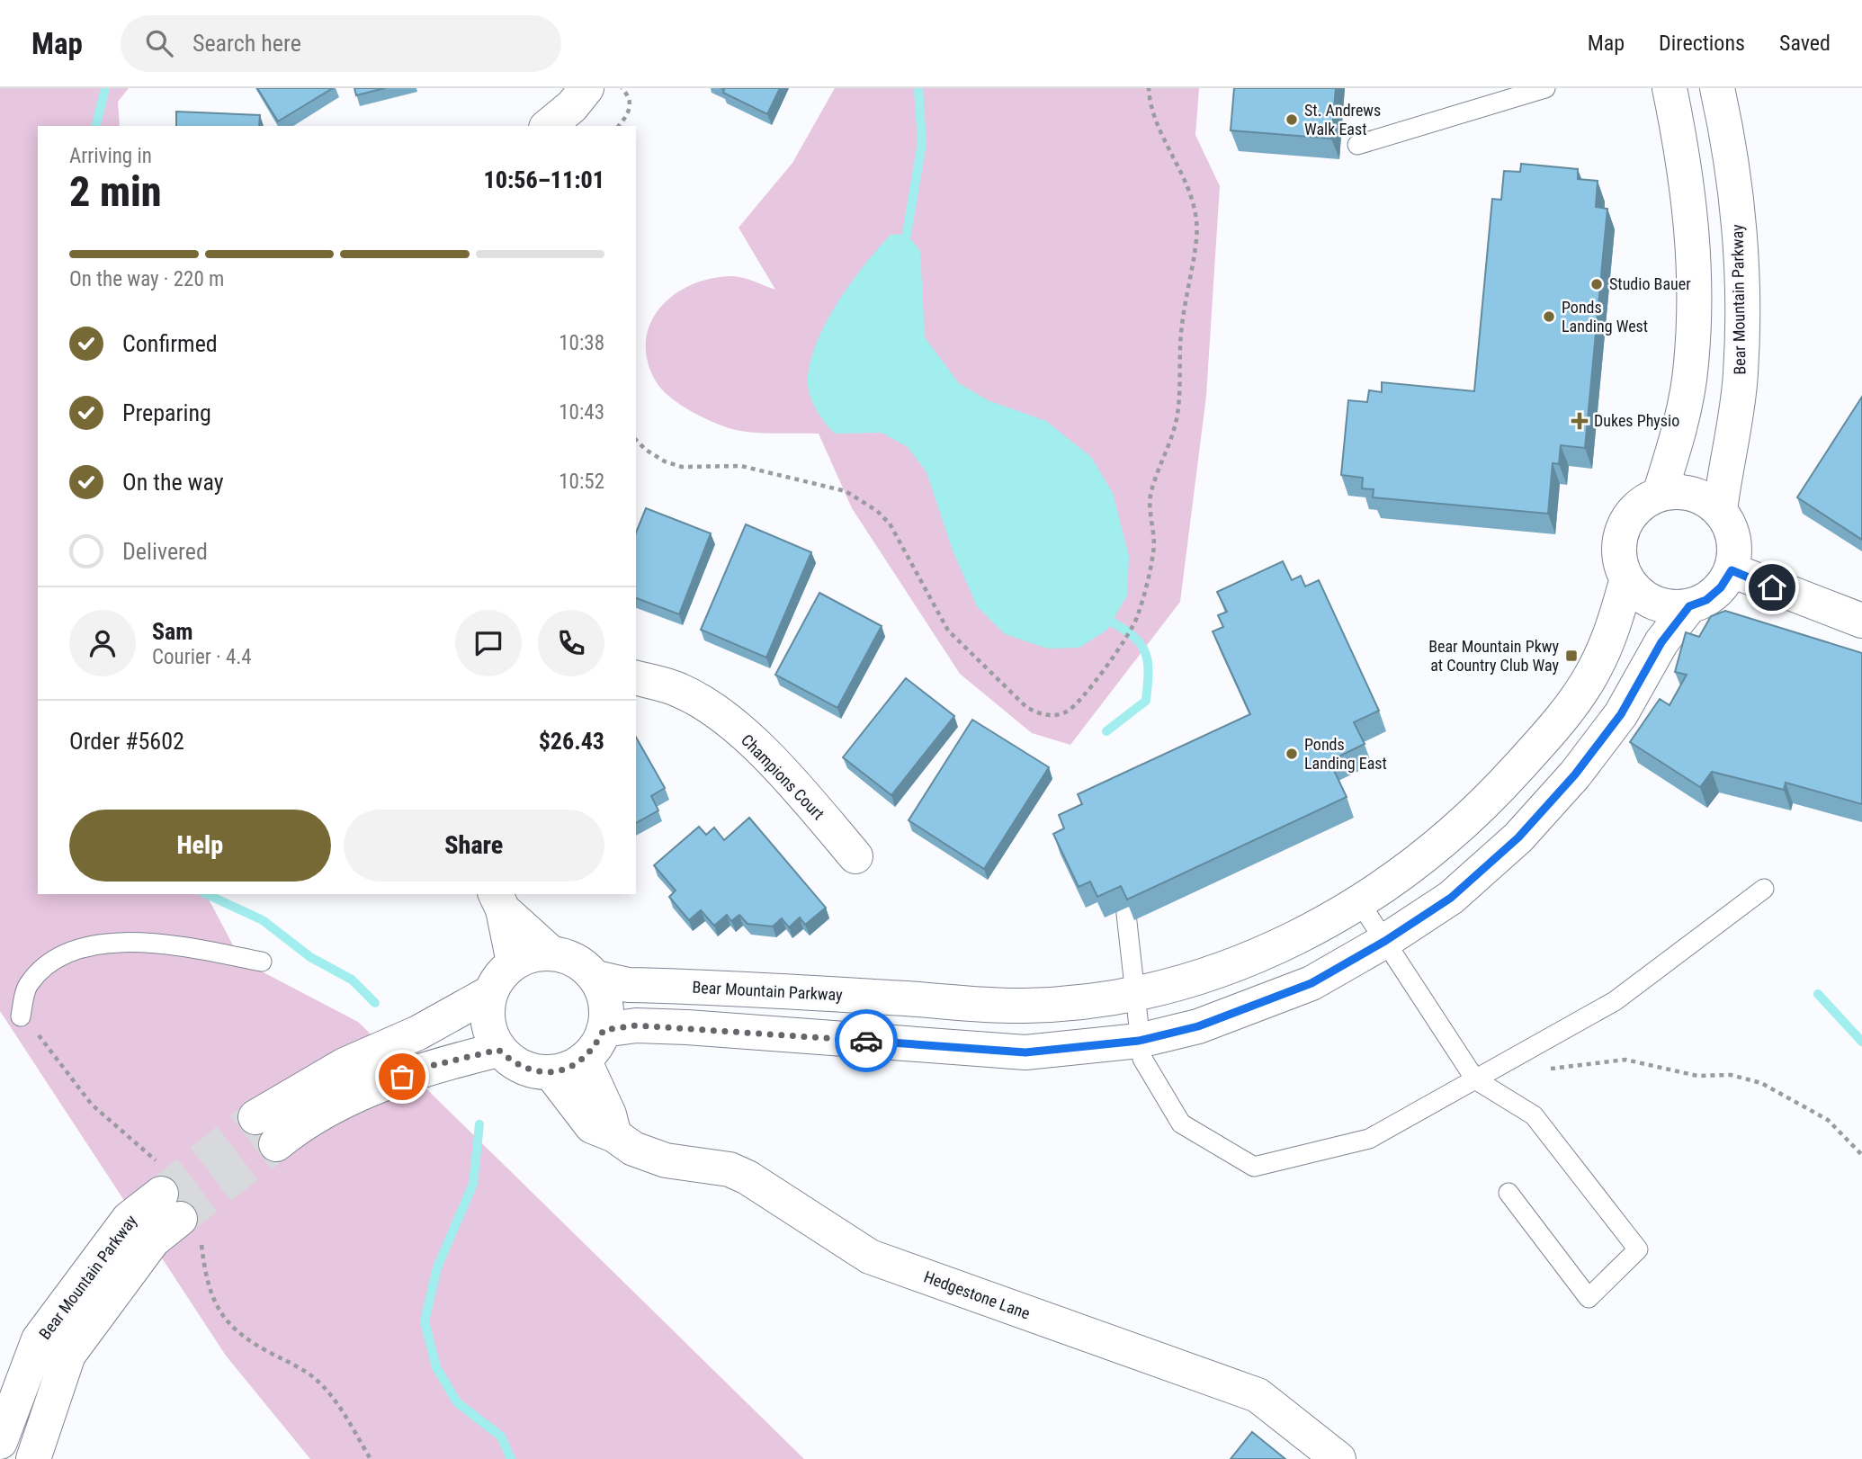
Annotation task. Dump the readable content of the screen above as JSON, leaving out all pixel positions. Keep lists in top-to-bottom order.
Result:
{
  "streets": {
    "street": ["Bear Mountain Parkway", "Champions Court", "Hedgestone Lane"]
  },
  "crossings": [
    ["Bear Mountain Parkway", "Hedgestone Lane"]
  ],
  "places": {
    "other": [
      "St. Andrews Walk East",
      "Studio Bauer",
      "Ponds Landing West",
      "Ponds Landing East"
    ],
    "health": ["Dukes Physio"],
    "transit": ["Bear Mountain Pkwy at Country Club Way"]
  },
  "page": {
    "header": "Map",
    "search": "Search here",
    "nav": ["Map", "Directions", "Saved"],
    "heading": ["2 min", "Arriving in", "10:56–11:01"],
    "panel": [
      "Sam",
      "Courier · 4.4",
      "Order #5602",
      "$26.43"
    ],
    "bar": "On the way · 220 m",
    "list": [
      ["Confirmed", "10:38"],
      ["Preparing", "10:43"],
      ["On the way", "10:52"],
      "Delivered"
    ],
    "buttons": ["Help", "Share"]
  }
}
